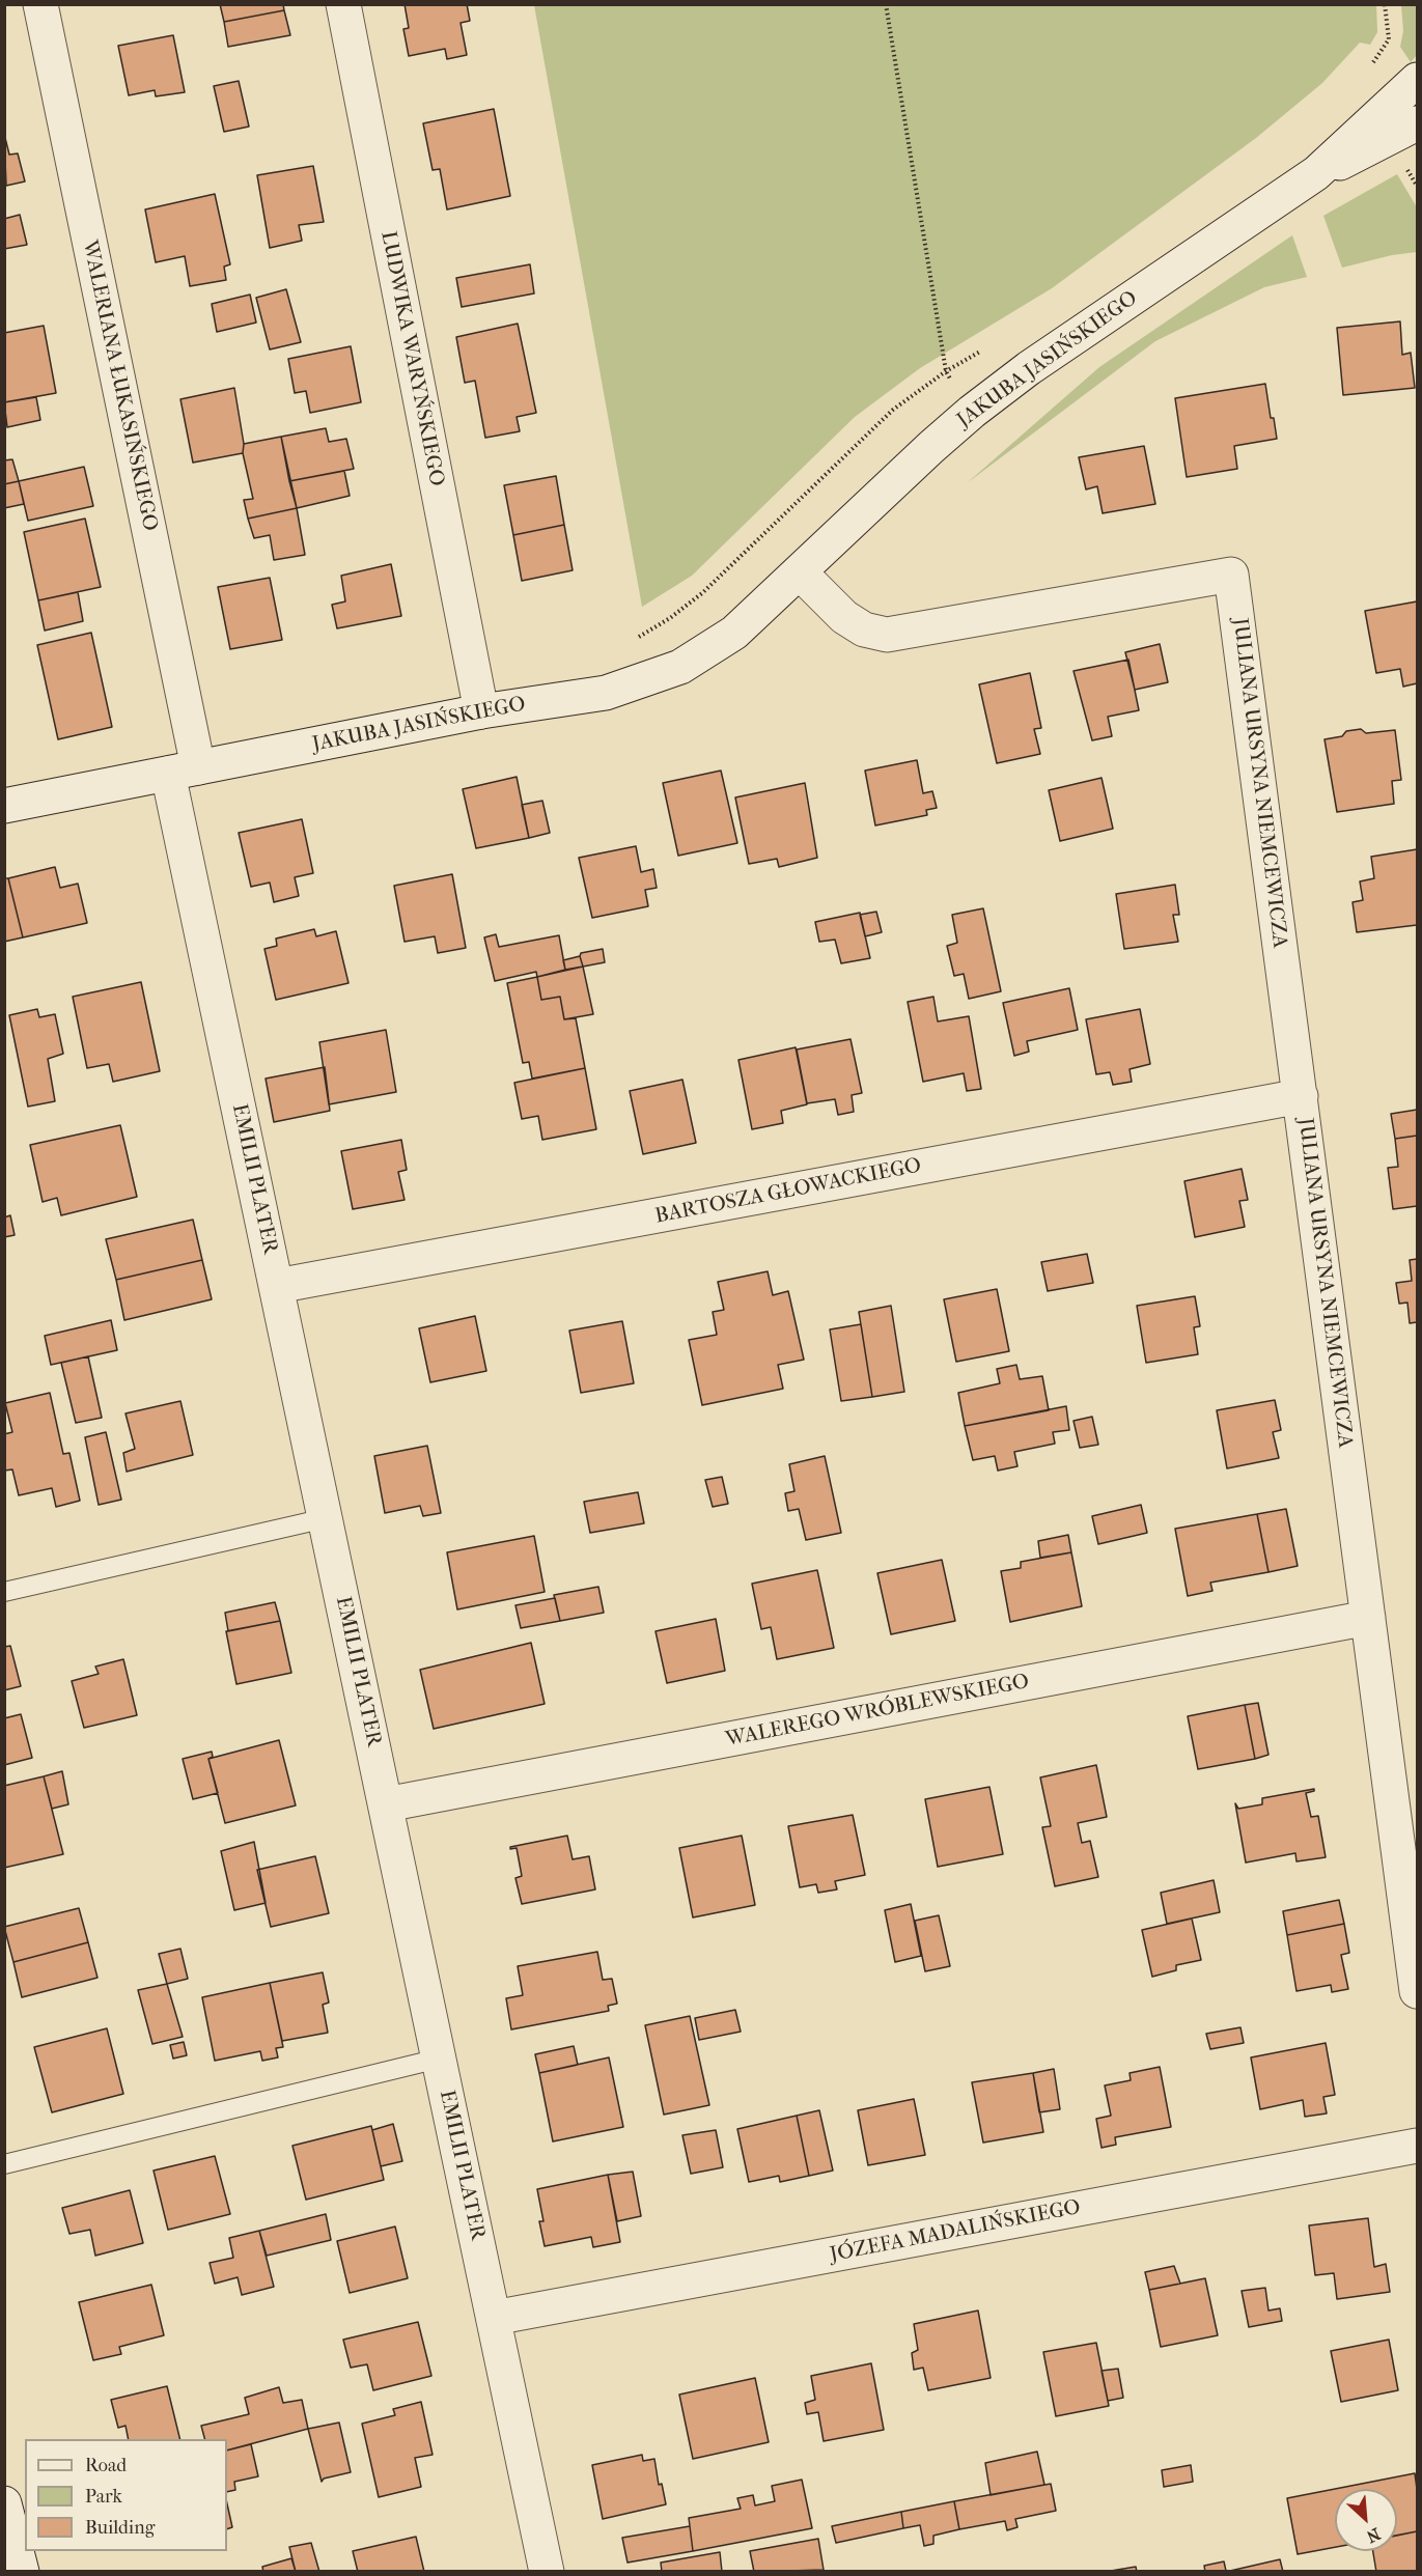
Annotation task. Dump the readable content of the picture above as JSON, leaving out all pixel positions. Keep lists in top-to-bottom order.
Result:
{
  "streets": {
    "street": [
      "LUDWIKA WARYŃSKIEGO",
      "JAKUBA JASIŃSKIEGO",
      "WALERIANA ŁUKASIŃSKIEGO",
      "JULIANA URSYNA NIEMCEWICZA",
      "EMILII PLATER",
      "BARTOSZA GŁOWACKIEGO",
      "WALEREGO WRÓBLEWSKIEGO",
      "JÓZEFA MADALIŃSKIEGO"
    ]
  },
  "crossings": [
    ["LUDWIKA WARYŃSKIEGO", "JAKUBA JASIŃSKIEGO"],
    ["JAKUBA JASIŃSKIEGO", "WALERIANA ŁUKASIŃSKIEGO"],
    ["JAKUBA JASIŃSKIEGO", "JULIANA URSYNA NIEMCEWICZA"],
    ["JAKUBA JASIŃSKIEGO", "EMILII PLATER"],
    ["WALERIANA ŁUKASIŃSKIEGO", "EMILII PLATER"],
    ["JULIANA URSYNA NIEMCEWICZA", "BARTOSZA GŁOWACKIEGO"],
    ["JULIANA URSYNA NIEMCEWICZA", "WALEREGO WRÓBLEWSKIEGO"],
    ["EMILII PLATER", "BARTOSZA GŁOWACKIEGO"],
    ["EMILII PLATER", "WALEREGO WRÓBLEWSKIEGO"],
    ["EMILII PLATER", "JÓZEFA MADALIŃSKIEGO"]
  ],
  "legend": ["Road", "Park", "Building"],
  "north": "bottom right"
}
